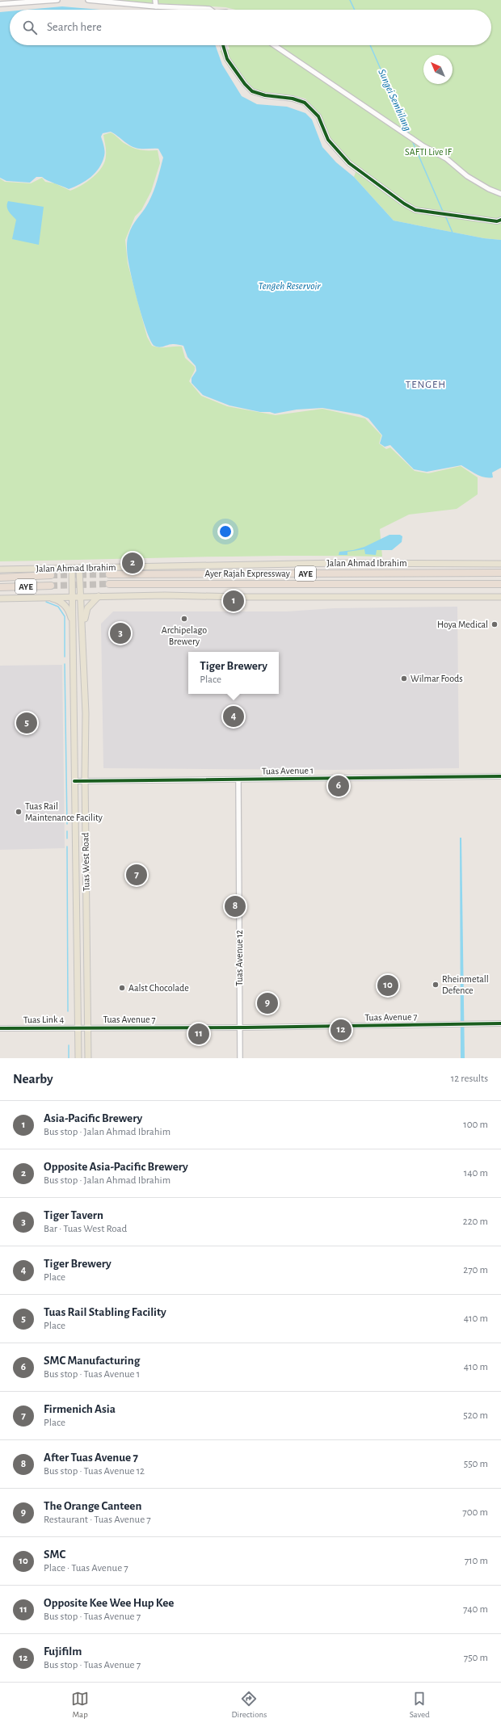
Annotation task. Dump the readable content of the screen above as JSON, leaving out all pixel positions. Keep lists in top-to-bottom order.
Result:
{
  "streets": {
    "highway": ["Ayer Rajah Expressway", "AYE"],
    "main road": ["Jalan Ahmad Ibrahim", "Tuas West Road"],
    "street": [
      "Tuas Avenue 1",
      "Tuas Avenue 12",
      "Tuas Avenue 7",
      "Tuas Link 4"
    ]
  },
  "crossings": [
    ["Jalan Ahmad Ibrahim", "Tuas West Road"],
    ["Tuas Avenue 1", "Tuas West Road"],
    ["Tuas Avenue 1", "Tuas Avenue 12"],
    ["Tuas West Road", "Tuas Avenue 7"],
    ["Tuas West Road", "Tuas Link 4"],
    ["Tuas Avenue 12", "Tuas Avenue 7"],
    ["Tuas Avenue 7", "Tuas Link 4"]
  ],
  "districts": ["TENGEH"],
  "water": ["Sungei Sembilang", "Tengeh Reservoir"],
  "parks": ["SAFTI Live IF"],
  "places": [
    "Archipelago Brewery",
    "Hoya Medical",
    "Wilmar Foods",
    "Tuas Rail Maintenance Facility",
    "Rheinmetall Defence",
    "Aalst Chocolade"
  ],
  "north": "top left",
  "page": {
    "search": "Search here",
    "pins": [
      "2",
      "1",
      "3",
      "4",
      "5",
      "6",
      "7",
      "8",
      "10",
      "9",
      "12",
      "11"
    ],
    "popup": ["Tiger Brewery", "Place"],
    "heading": ["Nearby", "12 results"],
    "list": [
      {
        "mark": "1",
        "name": "Asia-Pacific Brewery",
        "note": "Bus stop · Jalan Ahmad Ibrahim",
        "value": "100 m"
      },
      {
        "mark": "2",
        "name": "Opposite Asia-Pacific Brewery",
        "note": "Bus stop · Jalan Ahmad Ibrahim",
        "value": "140 m"
      },
      {
        "mark": "3",
        "name": "Tiger Tavern",
        "note": "Bar · Tuas West Road",
        "value": "220 m"
      },
      {
        "mark": "4",
        "name": "Tiger Brewery",
        "note": "Place",
        "value": "270 m"
      },
      {
        "mark": "5",
        "name": "Tuas Rail Stabling Facility",
        "note": "Place",
        "value": "410 m"
      },
      {
        "mark": "6",
        "name": "SMC Manufacturing",
        "note": "Bus stop · Tuas Avenue 1",
        "value": "410 m"
      },
      {
        "mark": "7",
        "name": "Firmenich Asia",
        "note": "Place",
        "value": "520 m"
      },
      {
        "mark": "8",
        "name": "After Tuas Avenue 7",
        "note": "Bus stop · Tuas Avenue 12",
        "value": "550 m"
      },
      {
        "mark": "9",
        "name": "The Orange Canteen",
        "note": "Restaurant · Tuas Avenue 7",
        "value": "700 m"
      },
      {
        "mark": "10",
        "name": "SMC",
        "note": "Place · Tuas Avenue 7",
        "value": "710 m"
      },
      {
        "mark": "11",
        "name": "Opposite Kee Wee Hup Kee",
        "note": "Bus stop · Tuas Avenue 7",
        "value": "740 m"
      },
      {
        "mark": "12",
        "name": "Fujifilm",
        "note": "Bus stop · Tuas Avenue 7",
        "value": "750 m"
      }
    ],
    "nav": ["Map", "Directions", "Saved"]
  }
}
